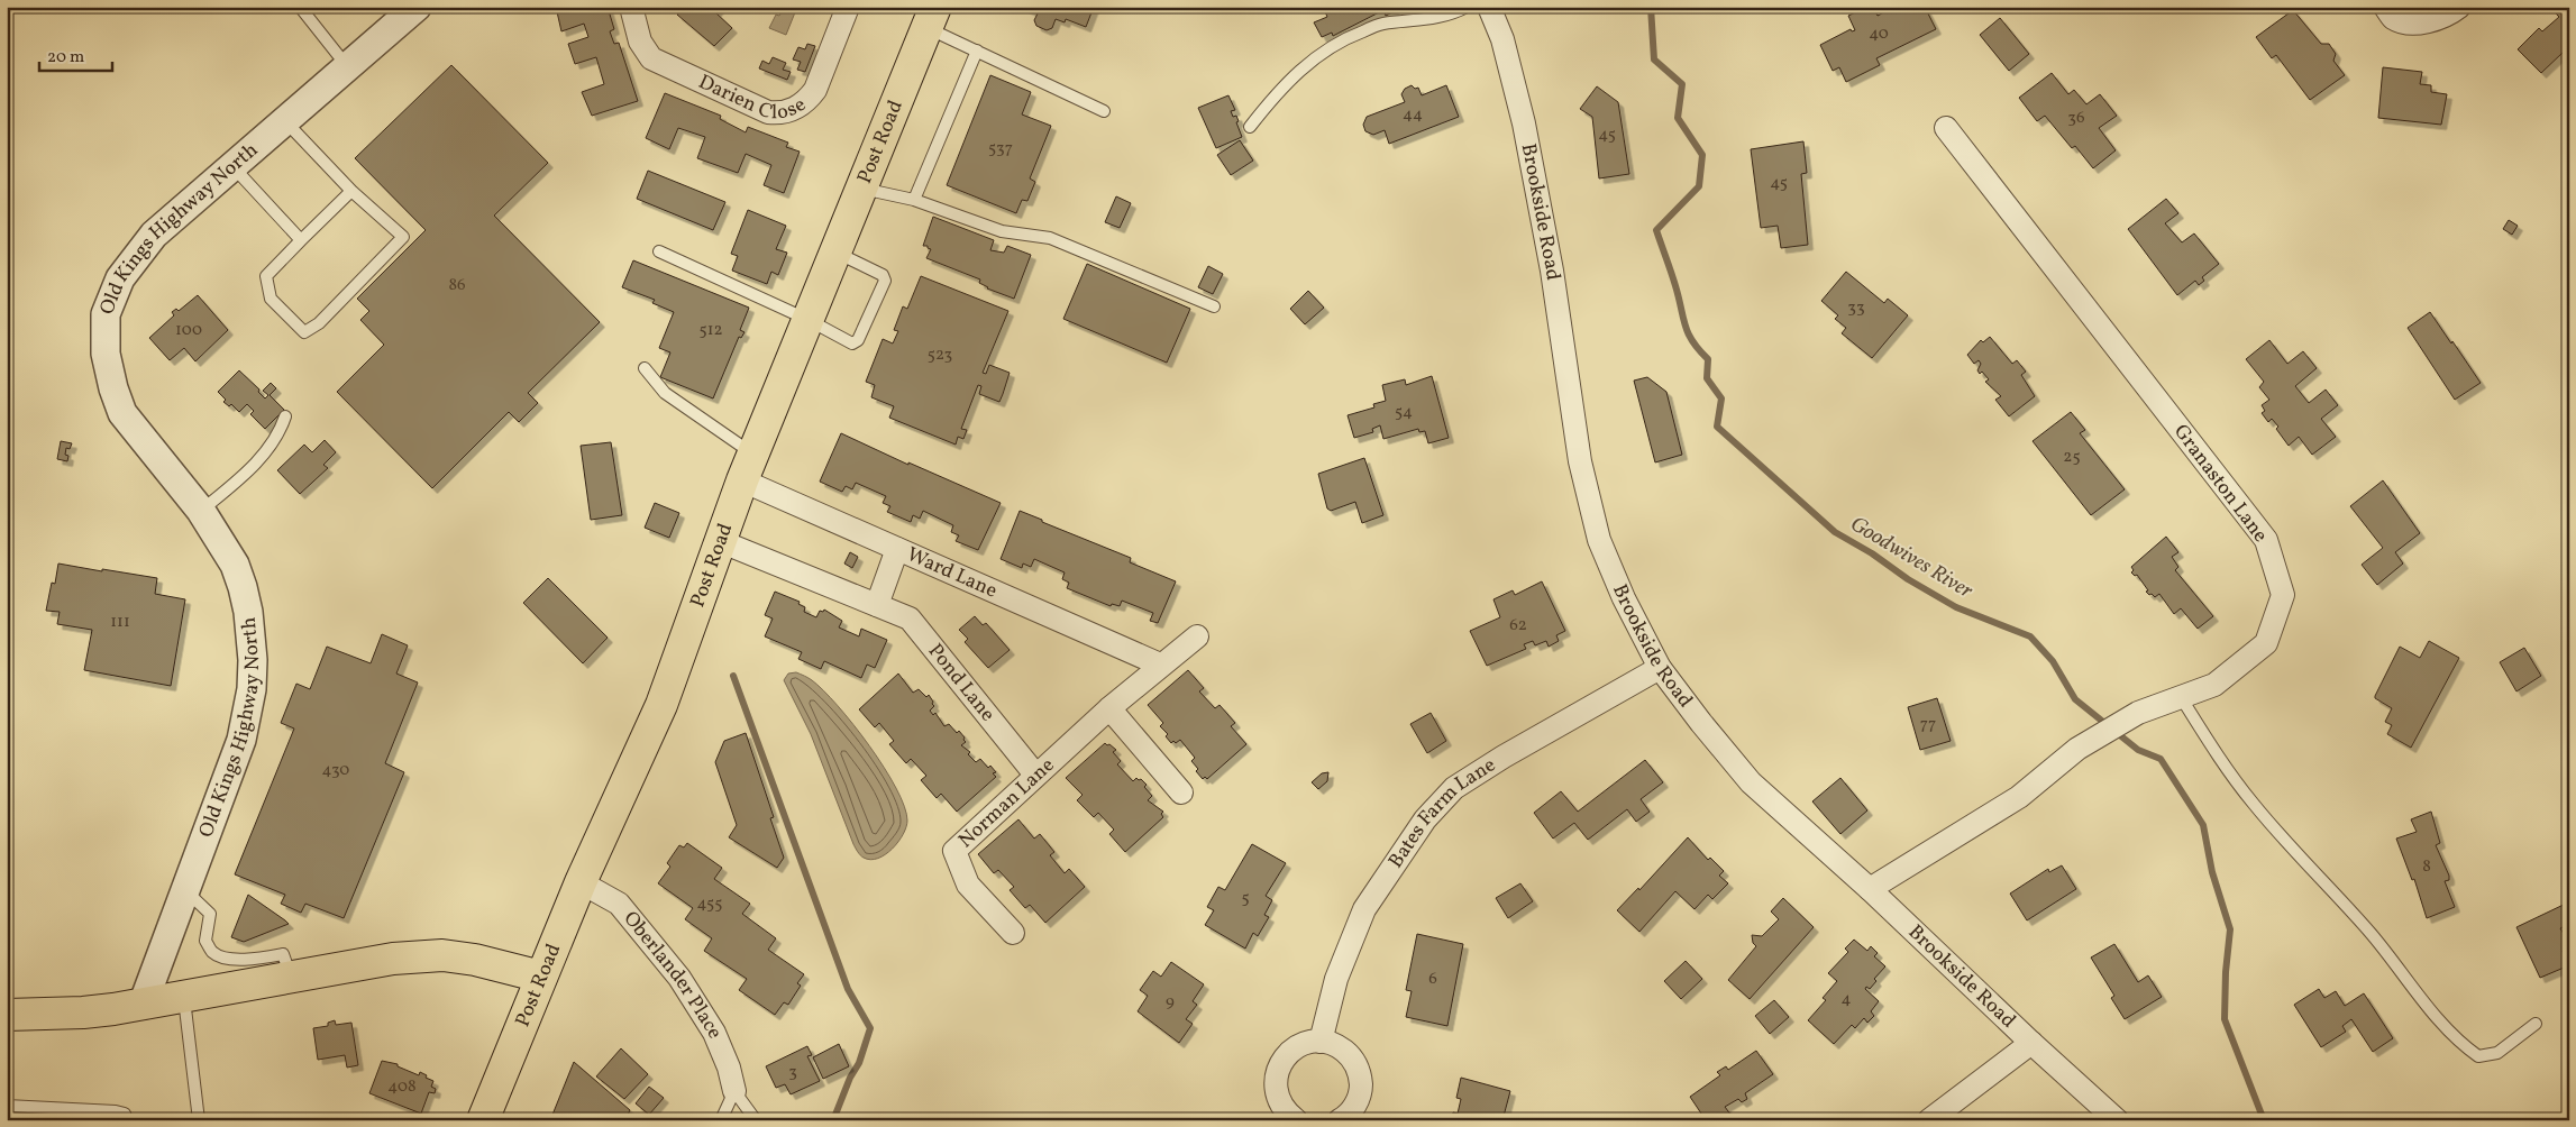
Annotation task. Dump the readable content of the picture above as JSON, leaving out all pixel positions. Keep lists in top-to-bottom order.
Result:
{
  "streets": {
    "main road": ["Post Road"],
    "street": [
      "Darien Close",
      "Brookside Road",
      "Old Kings Highway North",
      "Granaston Lane",
      "Ward Lane",
      "Pond Lane",
      "Norman Lane",
      "Bates Farm Lane",
      "Oberlander Place"
    ]
  },
  "crossings": [
    ["Post Road", "Ward Lane"],
    ["Post Road", "Pond Lane"],
    ["Post Road", "Oberlander Place"],
    ["Brookside Road", "Granaston Lane"],
    ["Brookside Road", "Bates Farm Lane"],
    ["Ward Lane", "Norman Lane"],
    ["Pond Lane", "Norman Lane"]
  ],
  "water": ["Goodwives River"],
  "house_numbers": [
    "40",
    "44",
    "36",
    "45",
    "537",
    "45",
    "86",
    "33",
    "100",
    "512",
    "523",
    "54",
    "25",
    "111",
    "62",
    "77",
    "430",
    "8",
    "5",
    "455",
    "6",
    "4",
    "9",
    "3",
    "408"
  ],
  "scale_bar": "20 m"
}
